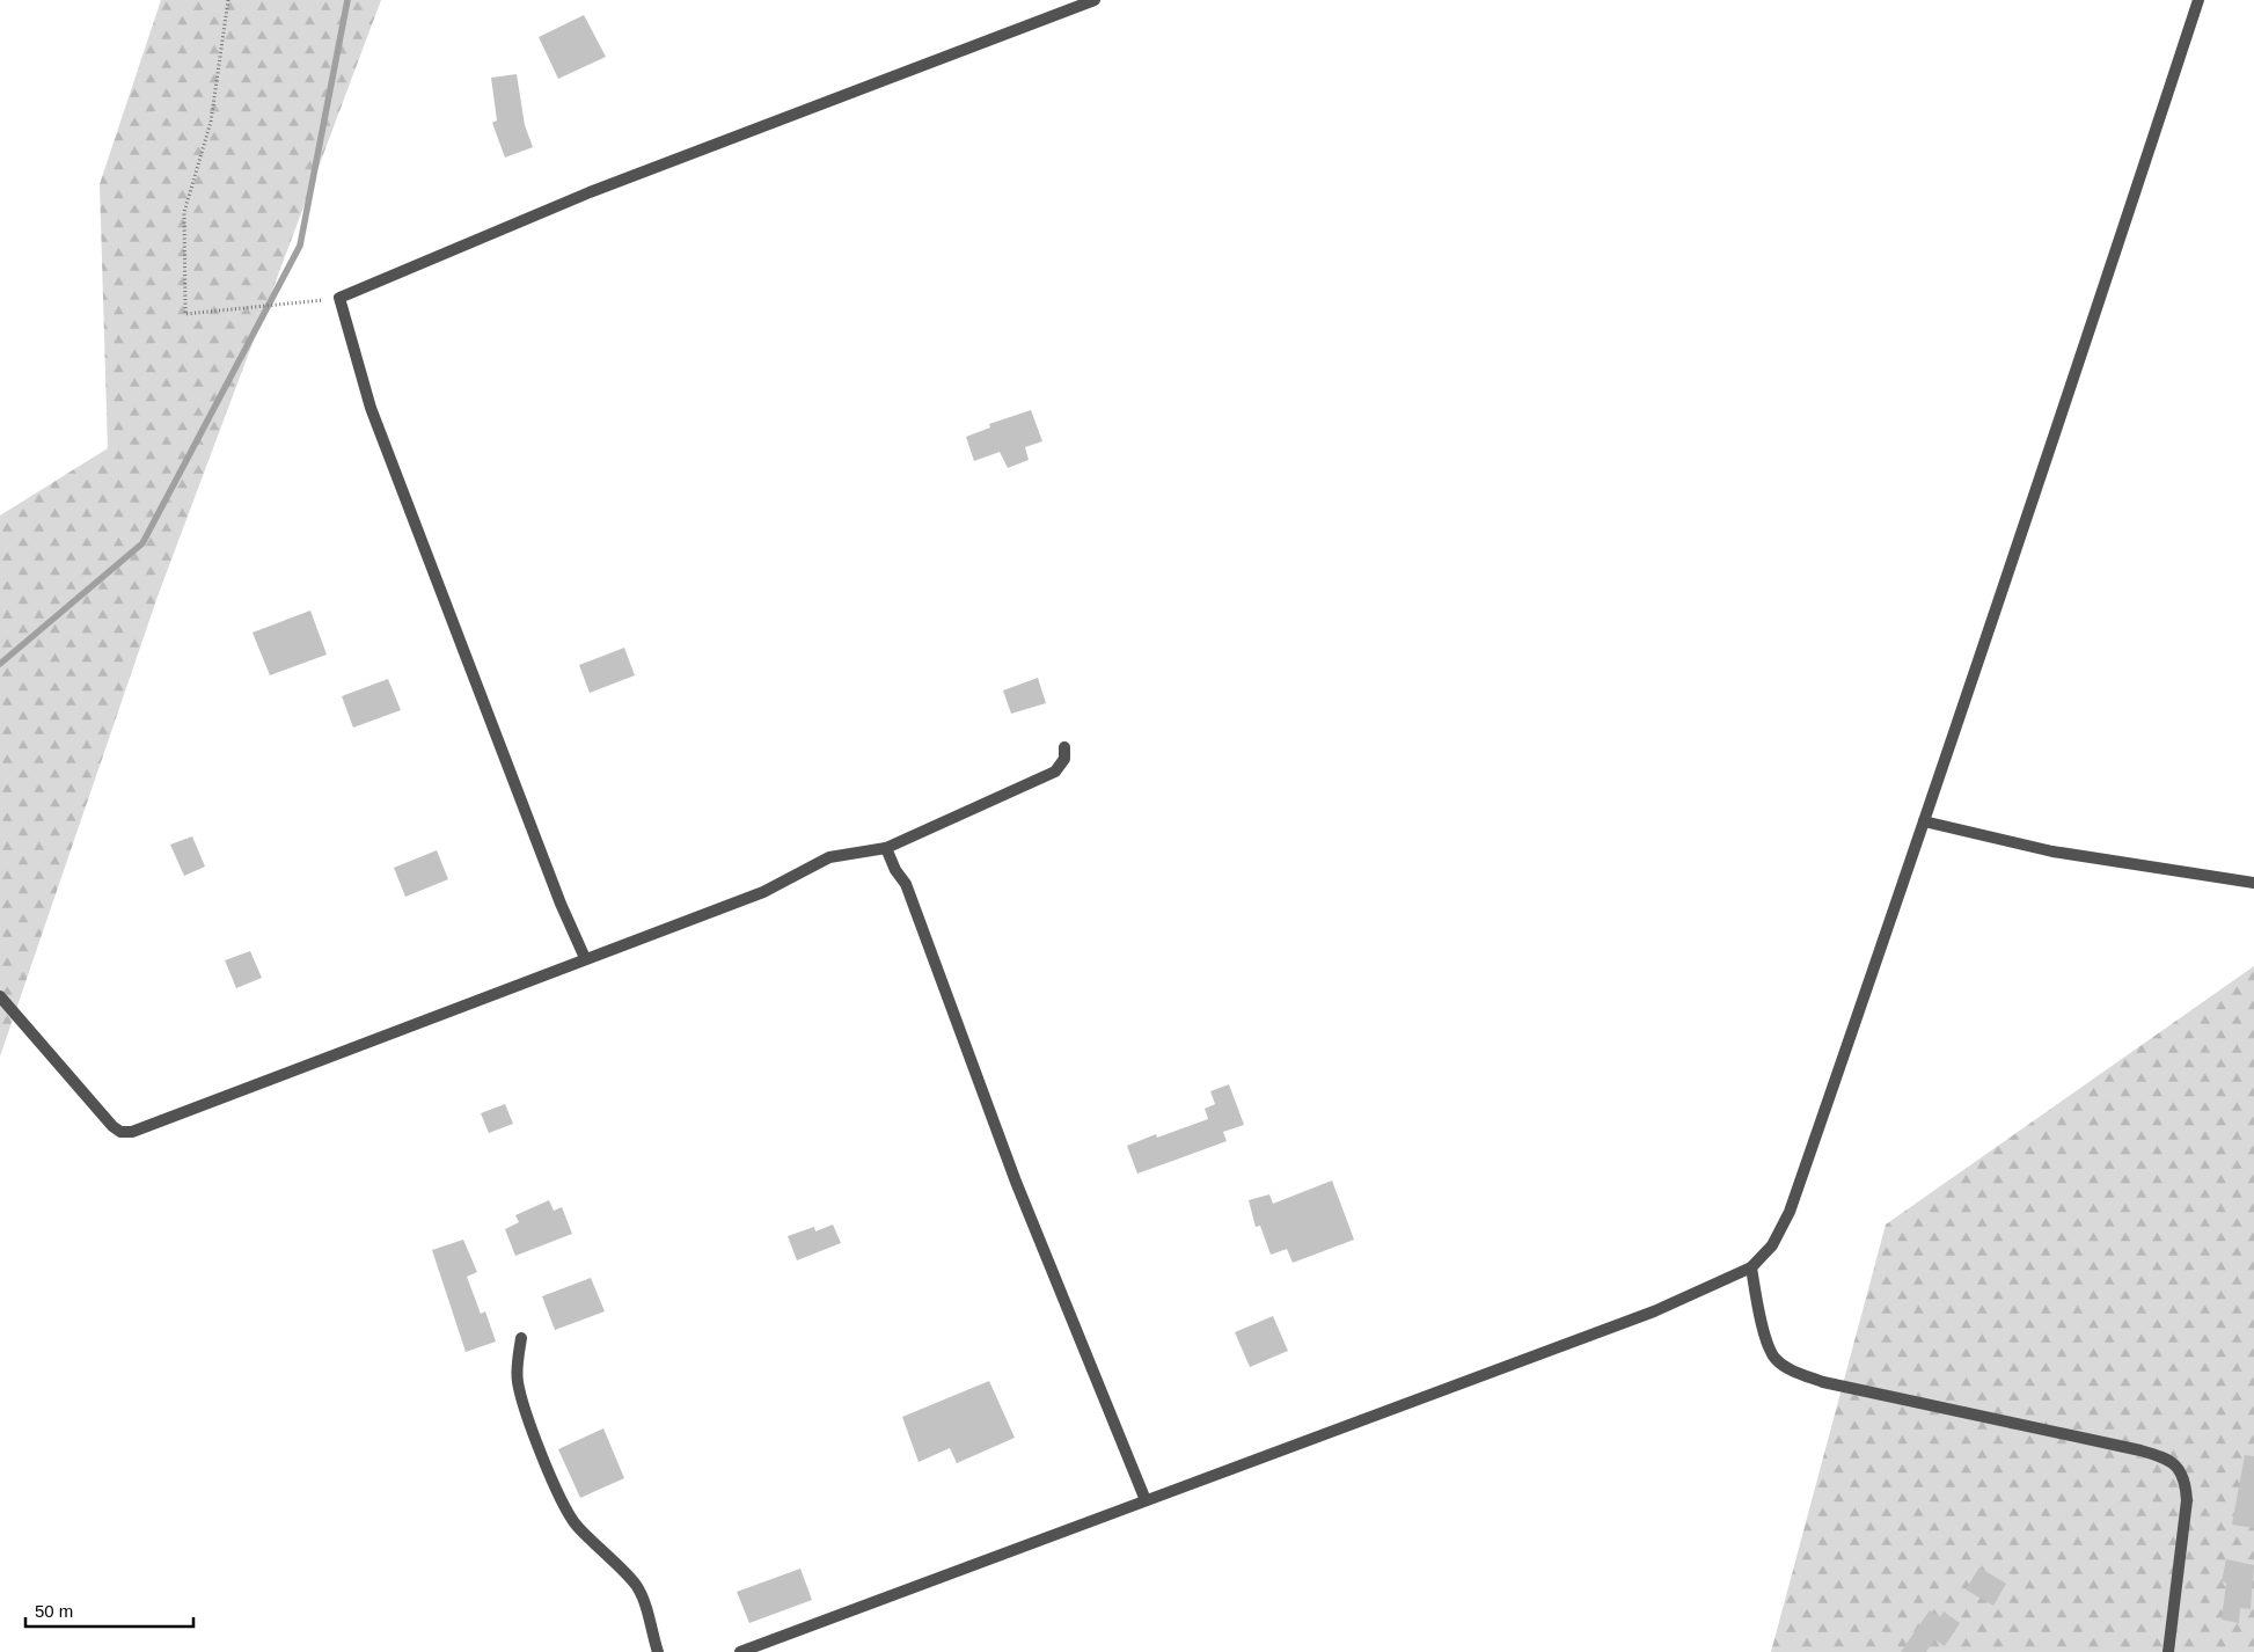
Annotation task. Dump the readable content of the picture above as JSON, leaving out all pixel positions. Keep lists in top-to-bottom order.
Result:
{
  "scale_bar": "50 m"
}
